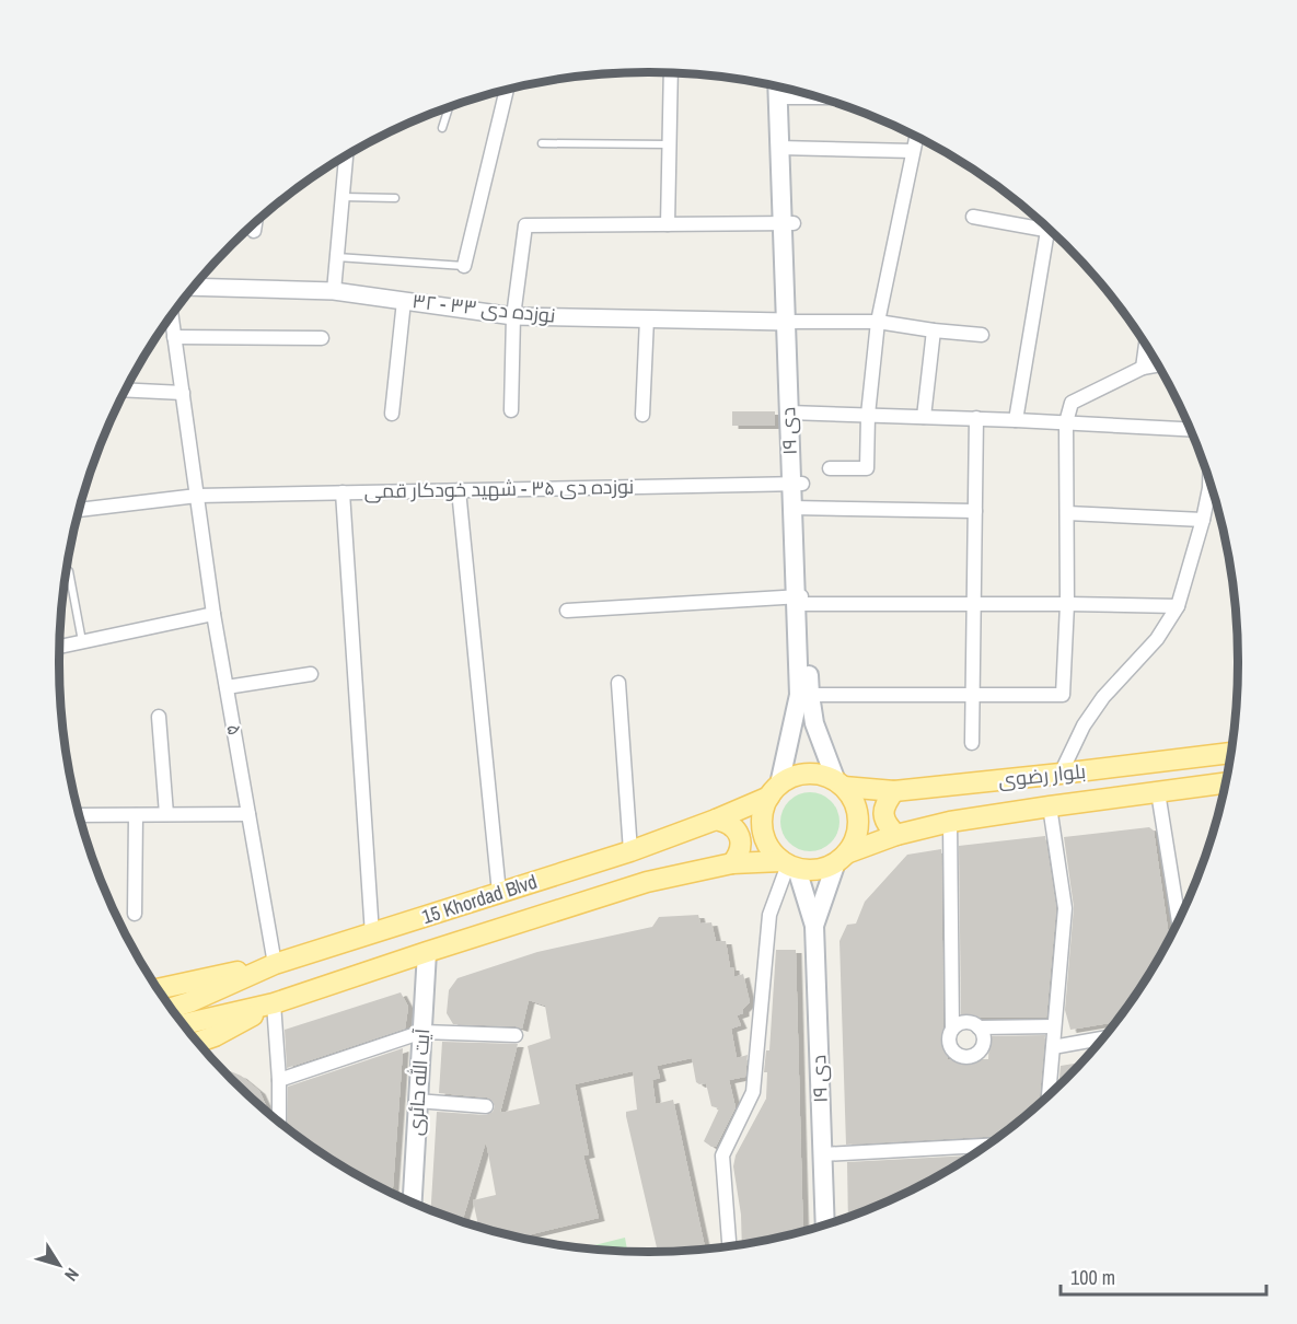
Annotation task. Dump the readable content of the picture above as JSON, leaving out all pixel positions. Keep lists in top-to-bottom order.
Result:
{
  "streets": {
    "main road": [
      "۱۹ دی",
      "بلوار رضوی",
      "15 Khordad Blvd",
      "آیت الله حائری"
    ],
    "street": ["۳۲ - نوزده دی ۳۳", "نوزده دی ۳۵ - شهید خودکار قمی", "۵"]
  },
  "crossings": [
    ["۳۲ - نوزده دی ۳۳", "۱۹ دی"],
    ["۱۹ دی", "نوزده دی ۳۵ - شهید خودکار قمی"],
    ["۱۹ دی", "بلوار رضوی"],
    ["۱۹ دی", "15 Khordad Blvd"],
    ["نوزده دی ۳۵ - شهید خودکار قمی", "۵"],
    ["۵", "15 Khordad Blvd"],
    ["بلوار رضوی", "15 Khordad Blvd"],
    ["15 Khordad Blvd", "آیت الله حائری"]
  ],
  "scale_bar": "100 m",
  "north": "bottom right"
}
